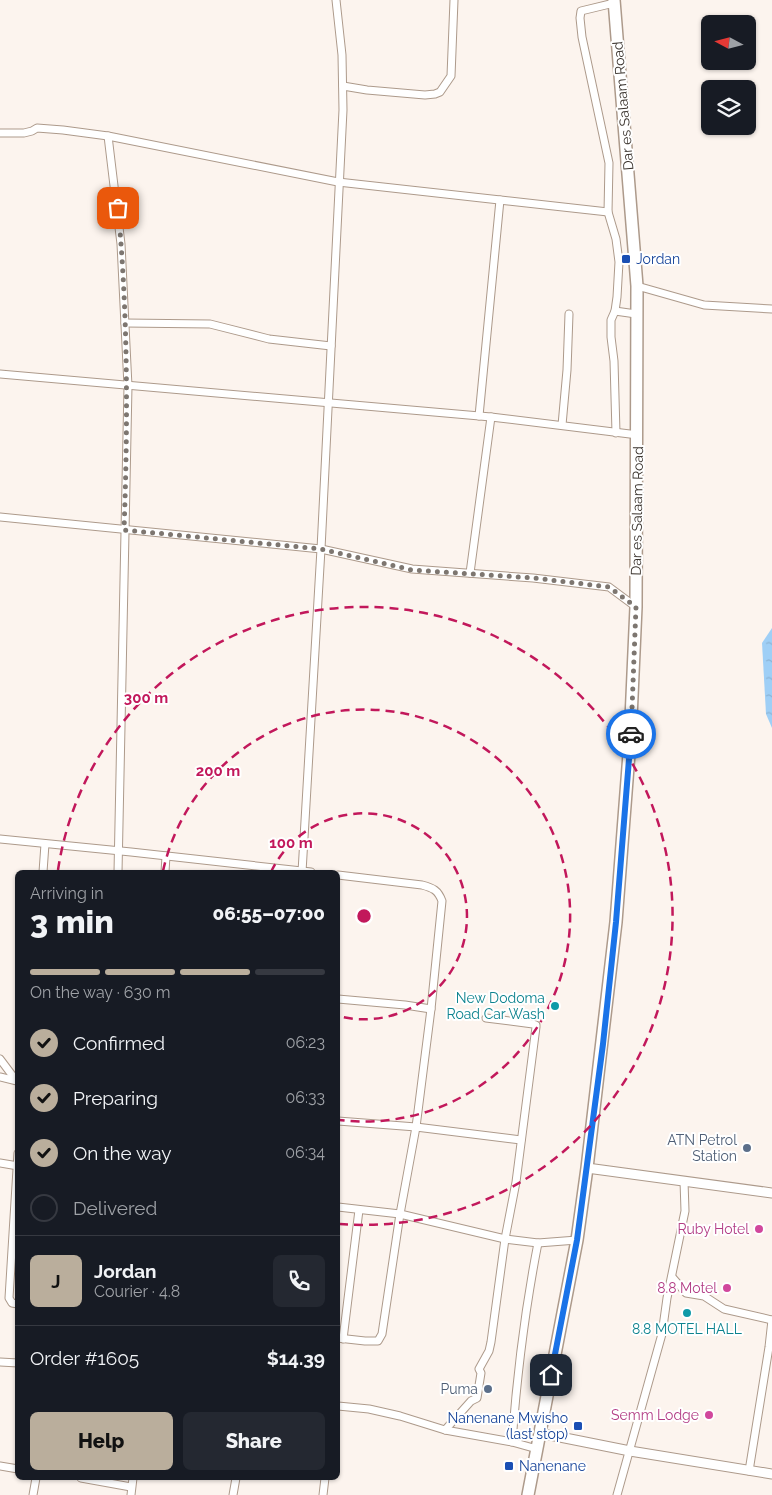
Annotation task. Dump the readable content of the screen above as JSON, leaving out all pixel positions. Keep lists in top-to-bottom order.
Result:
{
  "streets": {
    "highway": ["Dar es Salaam Road"]
  },
  "places": {
    "transit": ["Jordan", "Nanenane Mwisho (last stop)", "Nanenane"],
    "other": [
      "New Dodoma Road Car Wash",
      "ATN Petrol Station",
      "Ruby Hotel",
      "8.8 Motel",
      "8.8 MOTEL HALL",
      "Puma",
      "Semm Lodge"
    ]
  },
  "north": "left",
  "page": {
    "heading": ["3 min", "Arriving in", "06:55–07:00"],
    "panel": [
      "Jordan",
      "Courier · 4.8",
      "Order #1605",
      "$14.39"
    ],
    "bar": "On the way · 630 m",
    "list": [
      ["Confirmed", "06:23"],
      ["Preparing", "06:33"],
      ["On the way", "06:34"],
      "Delivered"
    ],
    "round": "J",
    "buttons": ["Help", "Share"]
  },
  "rings": ["300 m", "200 m", "100 m"]
}
